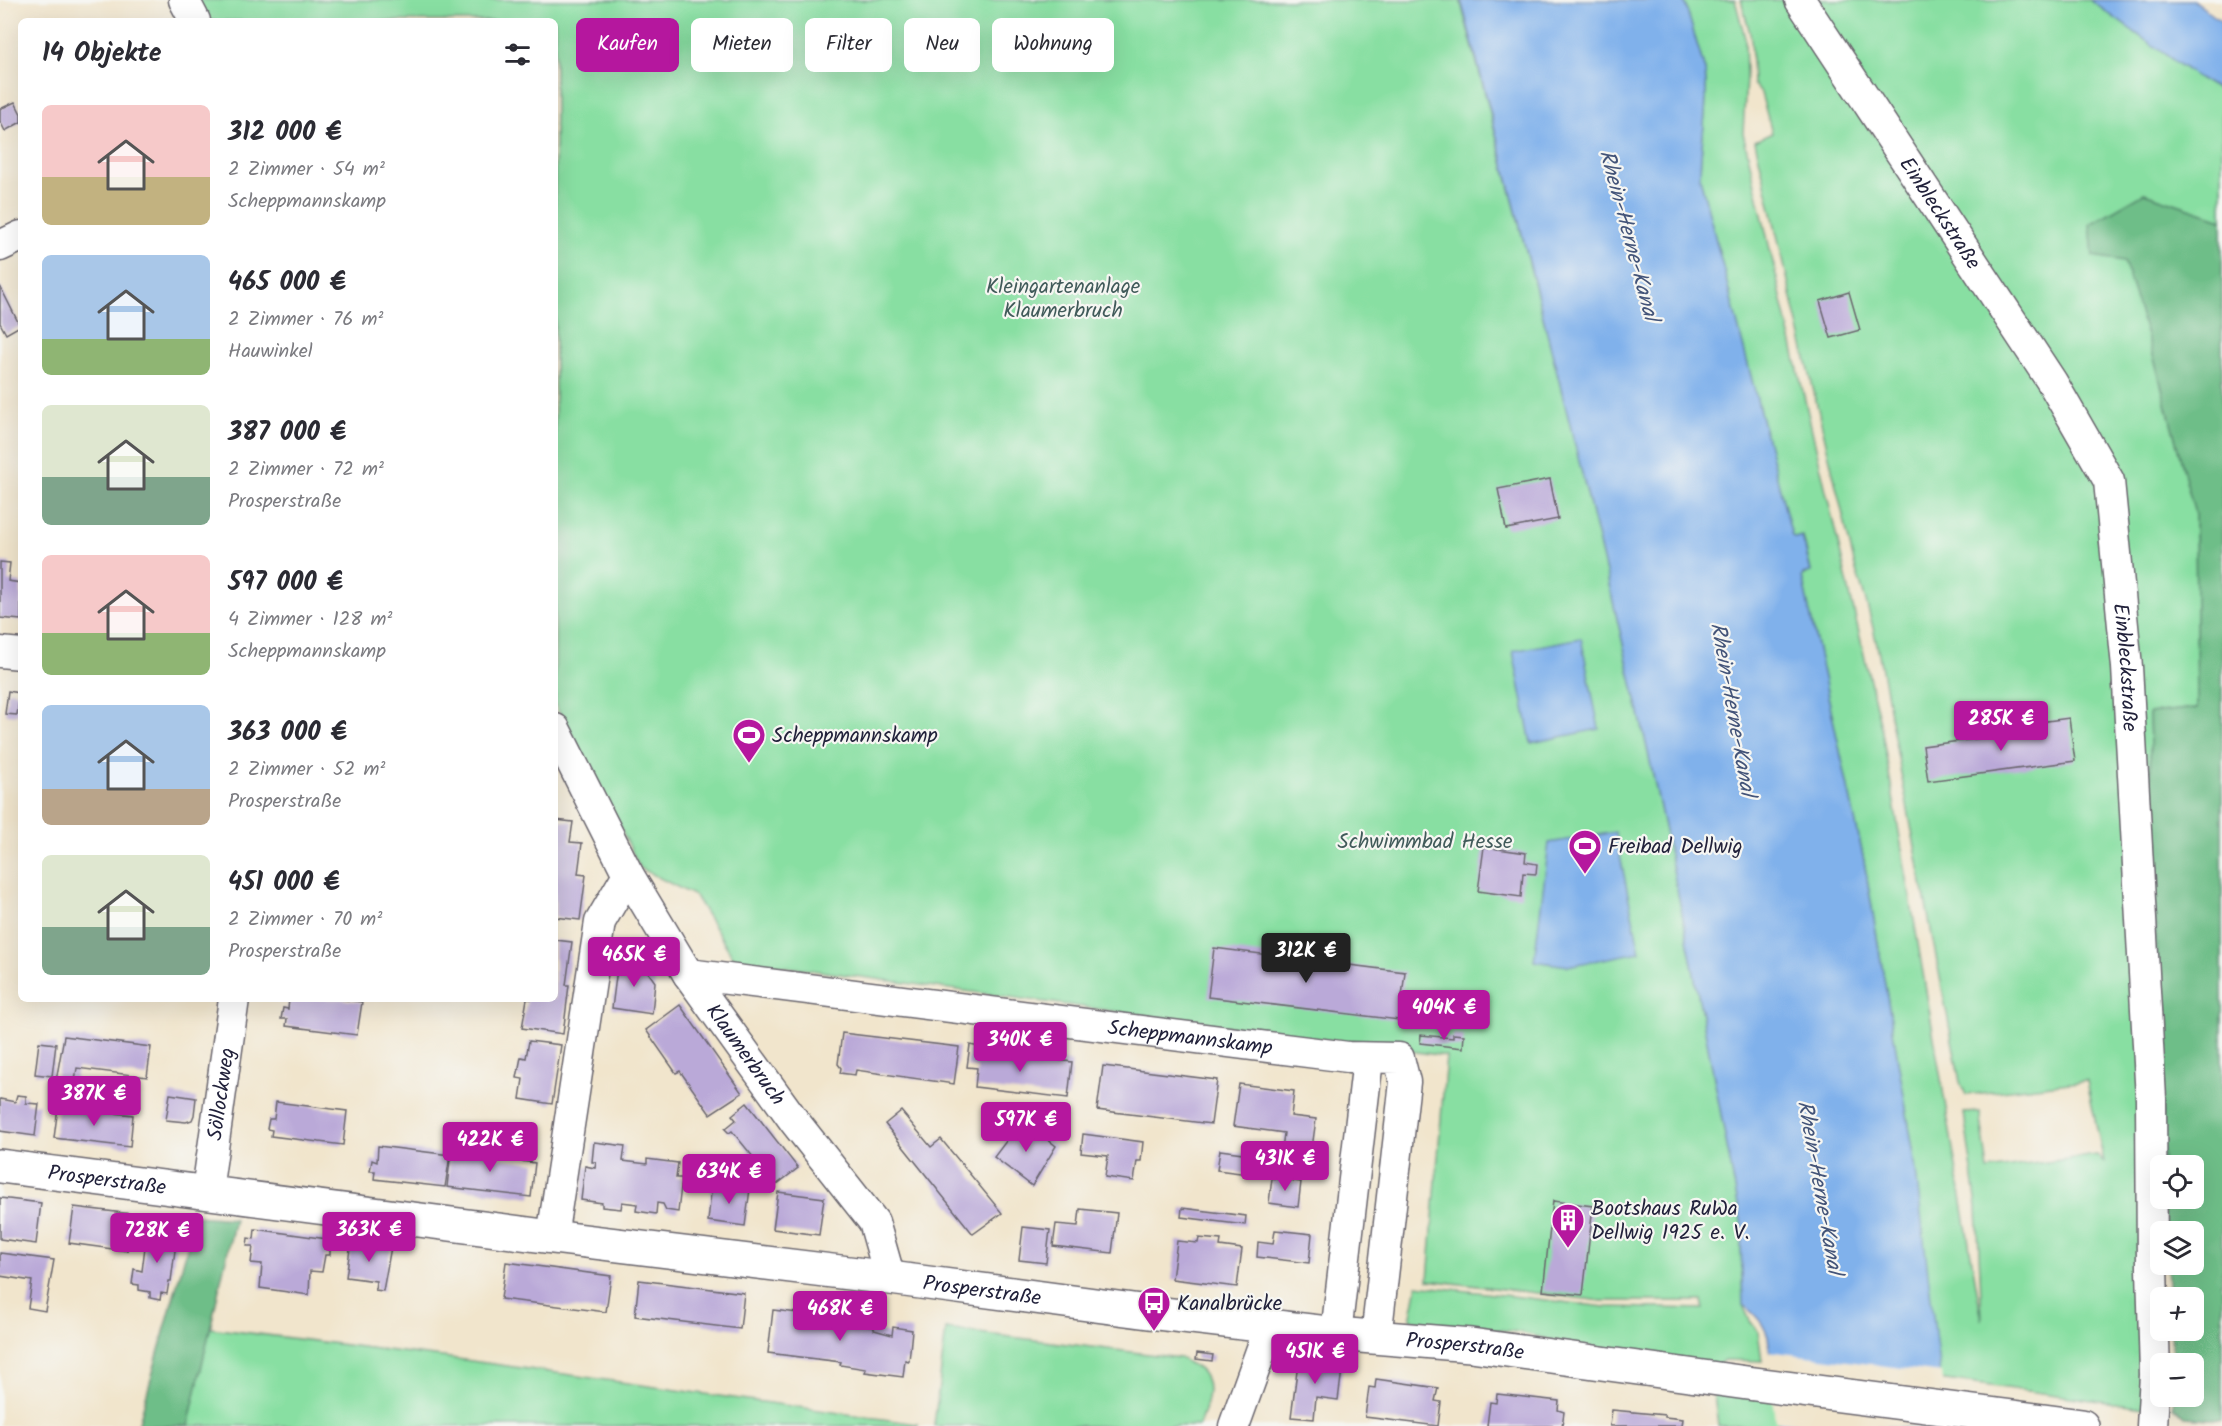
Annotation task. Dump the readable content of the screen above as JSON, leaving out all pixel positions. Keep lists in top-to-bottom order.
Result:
{
  "streets": {
    "main road": ["Prosperstraße"],
    "street": [
      "Einbleckstraße",
      "Scheppmannskamp",
      "Klaumerbruch",
      "Söllockweg"
    ]
  },
  "crossings": [
    ["Scheppmannskamp", "Klaumerbruch"],
    ["Scheppmannskamp", "Prosperstraße"],
    ["Klaumerbruch", "Prosperstraße"],
    ["Söllockweg", "Prosperstraße"]
  ],
  "water": ["Rhein-Herne-Kanal"],
  "parks": ["Kleingartenanlage Klaumerbruch", "Schwimmbad Hesse"],
  "places": {
    "sports": ["Scheppmannskamp", "Freibad Dellwig"],
    "building": ["Bootshaus RuWa Dellwig 1925 e. V."],
    "bus stop": ["Kanalbrücke"]
  },
  "page": {
    "chip": [
      "Kaufen",
      "Mieten",
      "Filter",
      "Neu",
      "Wohnung"
    ],
    "heading": "14 Objekte",
    "list": [
      {
        "name": "312 000 €",
        "note": "2 Zimmer · 54 m² · Scheppmannskamp"
      },
      {
        "name": "465 000 €",
        "note": "2 Zimmer · 76 m² · Hauwinkel"
      },
      {
        "name": "387 000 €",
        "note": "2 Zimmer · 72 m² · Prosperstraße"
      },
      {
        "name": "597 000 €",
        "note": "4 Zimmer · 128 m² · Scheppmannskamp"
      },
      {
        "name": "363 000 €",
        "note": "2 Zimmer · 52 m² · Prosperstraße"
      },
      {
        "name": "451 000 €",
        "note": "2 Zimmer · 70 m² · Prosperstraße"
      }
    ],
    "price": [
      "285K €",
      "312K €",
      "465K €",
      "404K €",
      "340K €",
      "387K €",
      "597K €",
      "422K €",
      "431K €",
      "634K €",
      "363K €",
      "728K €",
      "468K €",
      "451K €"
    ],
    "map_buttons": ["+", "−"]
  }
}
